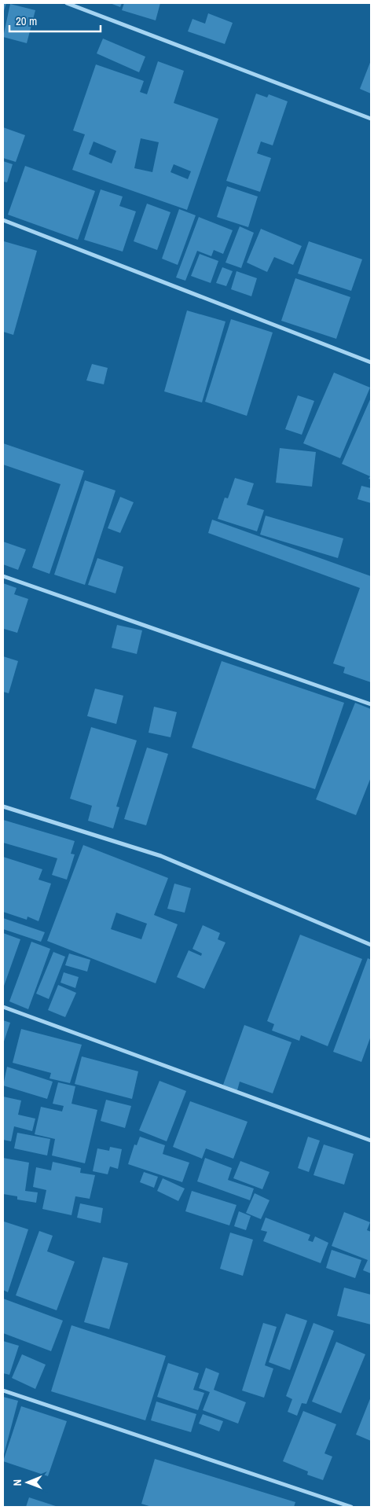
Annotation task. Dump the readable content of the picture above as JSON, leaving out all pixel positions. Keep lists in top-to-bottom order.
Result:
{
  "scale_bar": "20 m",
  "north": "left"
}
